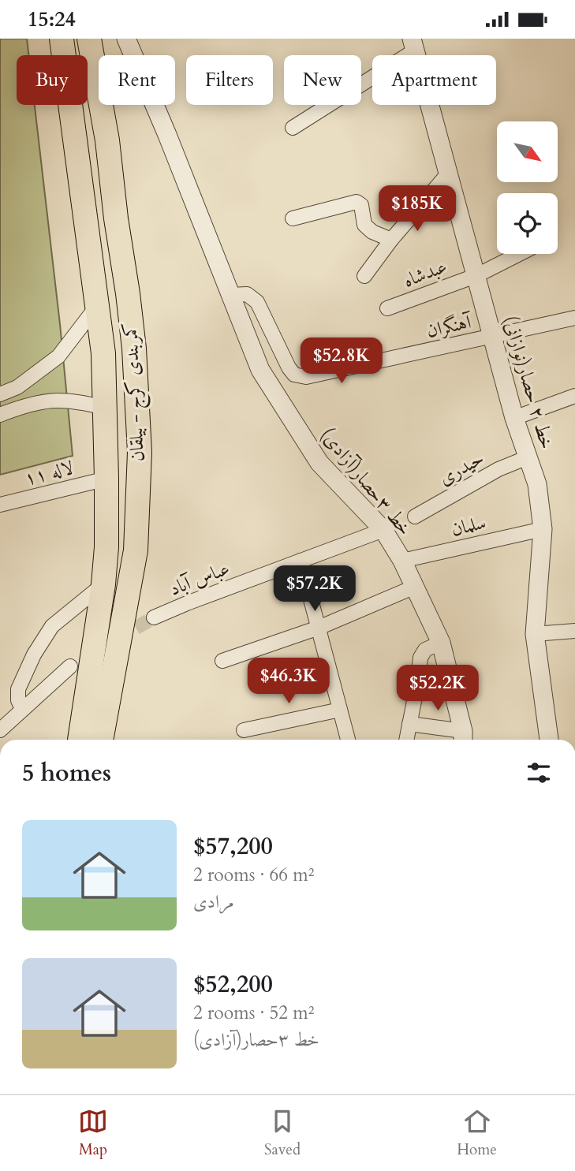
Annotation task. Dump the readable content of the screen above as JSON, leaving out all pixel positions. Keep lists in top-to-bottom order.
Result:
{
  "streets": {
    "highway": ["کمربندی کرج - بیلقان"],
    "street": [
      "عبدشاه",
      "آهنگران",
      "خط ۲ حصار(نوازانی)",
      "حیدری",
      "لاله ۱۱",
      "خط ۳حصار(آزادی)",
      "سلمان",
      "عباس آباد"
    ]
  },
  "crossings": [
    ["عبدشاه", "خط ۲ حصار(نوازانی)"],
    ["آهنگران", "خط ۲ حصار(نوازانی)"],
    ["آهنگران", "خط ۳حصار(آزادی)"],
    ["خط ۲ حصار(نوازانی)", "حیدری"],
    ["خط ۲ حصار(نوازانی)", "سلمان"],
    ["کمربندی کرج - بیلقان", "لاله ۱۱"],
    ["خط ۳حصار(آزادی)", "سلمان"],
    ["خط ۳حصار(آزادی)", "عباس آباد"]
  ],
  "north": "bottom right",
  "page": {
    "status": "15:24",
    "chip": [
      "Buy",
      "Rent",
      "Filters",
      "New",
      "Apartment"
    ],
    "price": [
      "$185K",
      "$52.8K",
      "$57.2K",
      "$46.3K",
      "$52.2K"
    ],
    "heading": "5 homes",
    "list": [
      {
        "name": "$57,200",
        "note": "2 rooms · 66 m² · مرادی"
      },
      {
        "name": "$52,200",
        "note": "2 rooms · 52 m² · خط ۳حصار(آزادی)"
      }
    ],
    "tabs": ["Map", "Saved", "Home"]
  }
}
